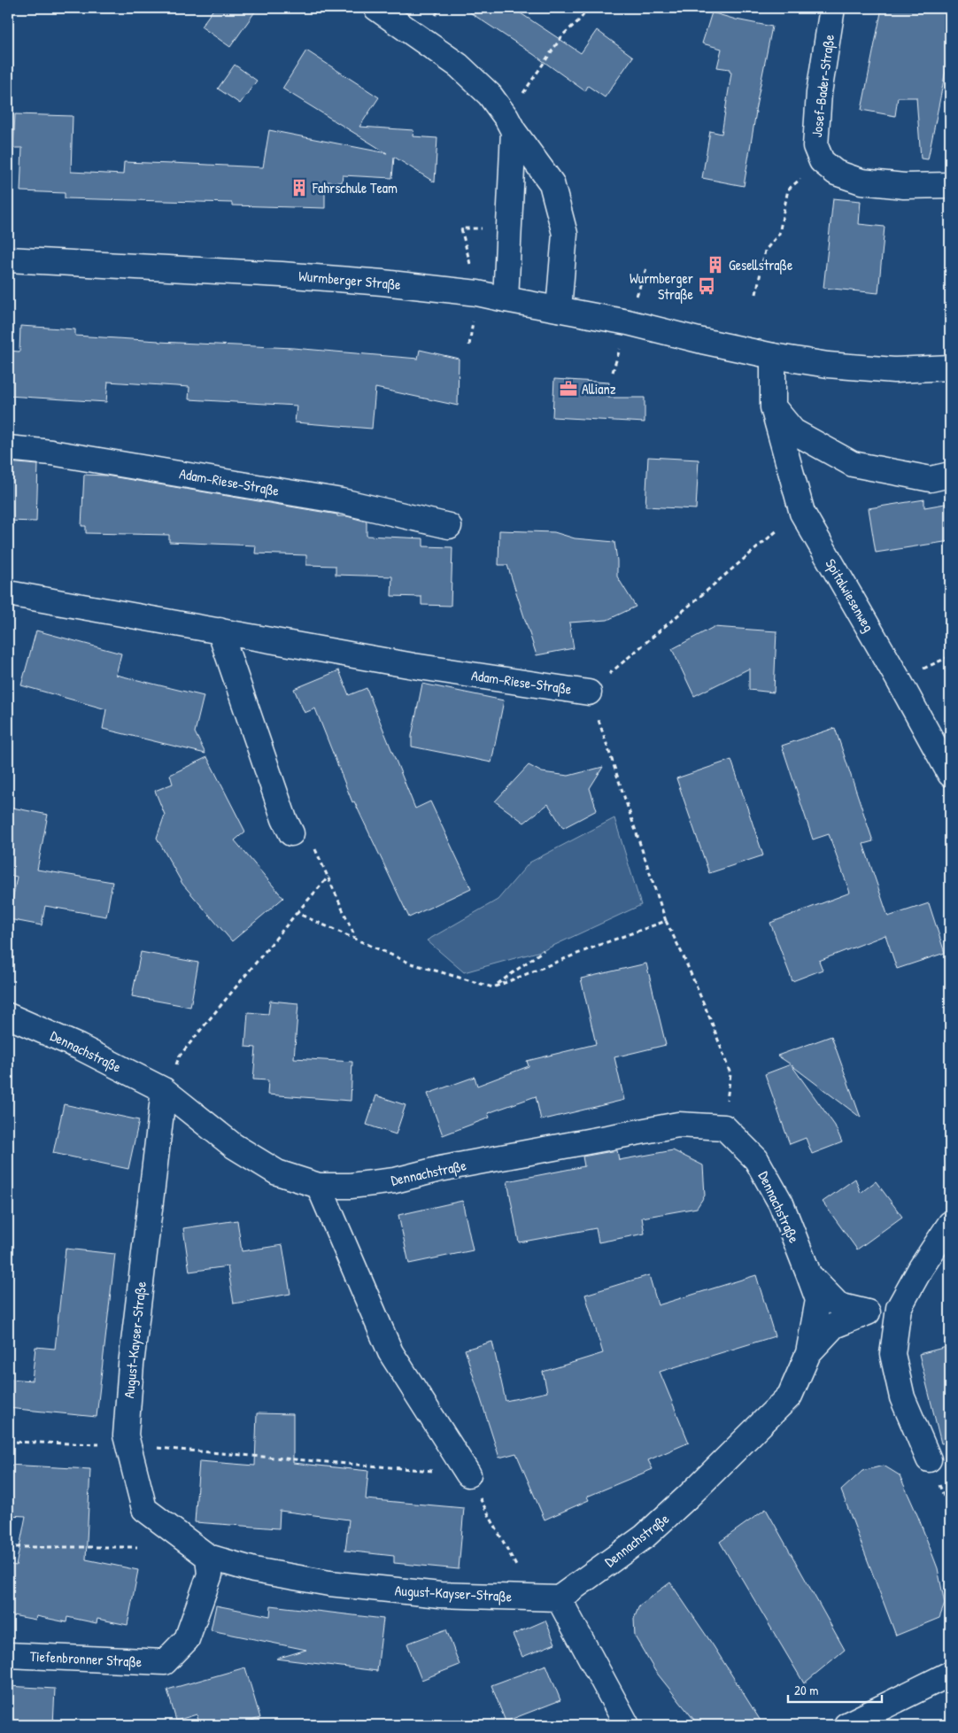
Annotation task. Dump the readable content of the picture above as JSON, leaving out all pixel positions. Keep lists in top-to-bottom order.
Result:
{
  "streets": {
    "street": [
      "Josef-Bader-Straße",
      "Wurmberger Straße",
      "Adam-Riese-Straße",
      "Spitalwiesenweg",
      "Dennachstraße",
      "August-Kayser-Straße",
      "Tiefenbronner Straße"
    ]
  },
  "crossings": [
    ["Wurmberger Straße", "Spitalwiesenweg"],
    ["Dennachstraße", "August-Kayser-Straße"],
    ["August-Kayser-Straße", "Tiefenbronner Straße"]
  ],
  "places": {
    "building": ["Fahrschule Team", "Gesellstraße"],
    "bus stop": ["Wurmberger Straße"],
    "office": ["Allianz"]
  },
  "scale_bar": "20 m"
}
